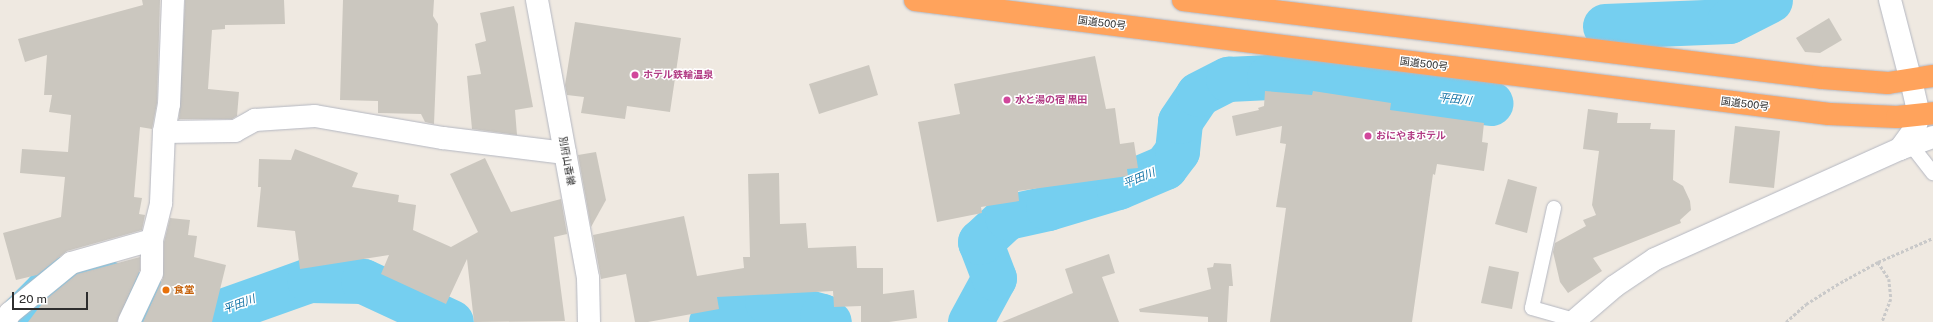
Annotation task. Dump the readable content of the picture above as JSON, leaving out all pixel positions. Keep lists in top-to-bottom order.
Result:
{
  "streets": {
    "highway": ["国道500号"],
    "street": ["別府山香線"]
  },
  "water": ["平田川"],
  "places": [
    "ホテル鉄輪温泉",
    "水と湯の宿 黒田",
    "おにやまホテル",
    "食堂"
  ],
  "scale_bar": "20 m"
}
